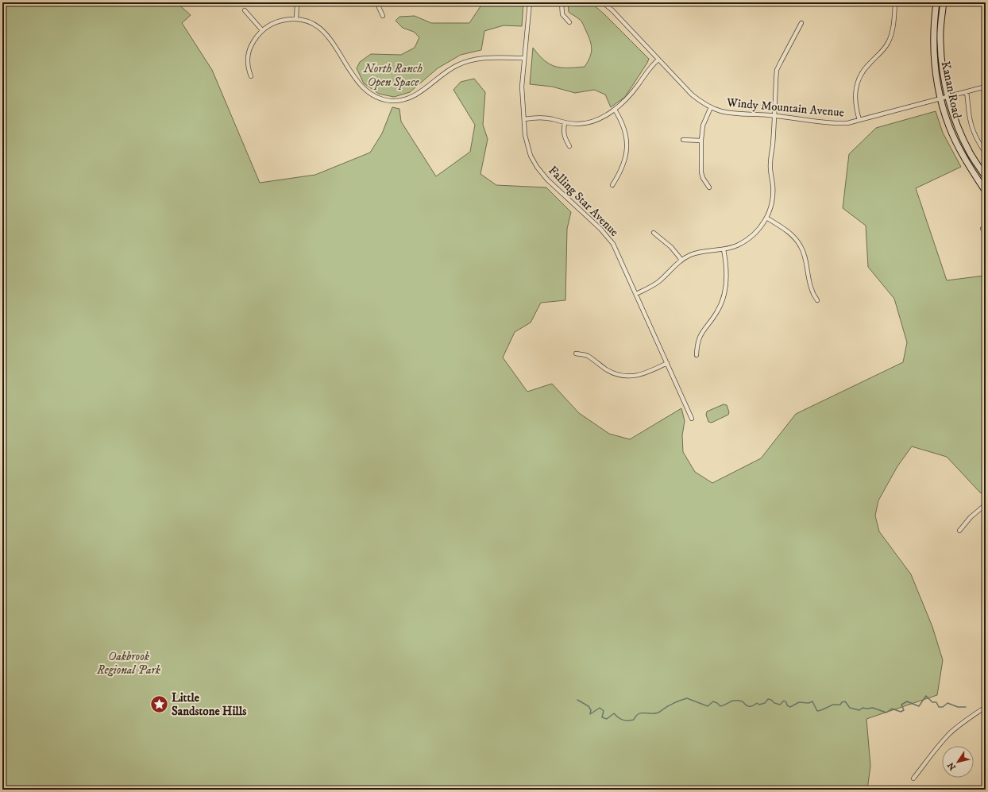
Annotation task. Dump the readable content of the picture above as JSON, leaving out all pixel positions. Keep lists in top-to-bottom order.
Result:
{
  "streets": {
    "main road": ["Kanan Road"],
    "street": ["Windy Mountain Avenue", "Falling Star Avenue"]
  },
  "crossings": [
    ["Kanan Road", "Windy Mountain Avenue"]
  ],
  "parks": ["North Ranch Open Space", "Oakbrook Regional Park"],
  "places": {
    "place": ["Little Sandstone Hills"]
  },
  "north": "bottom left"
}
